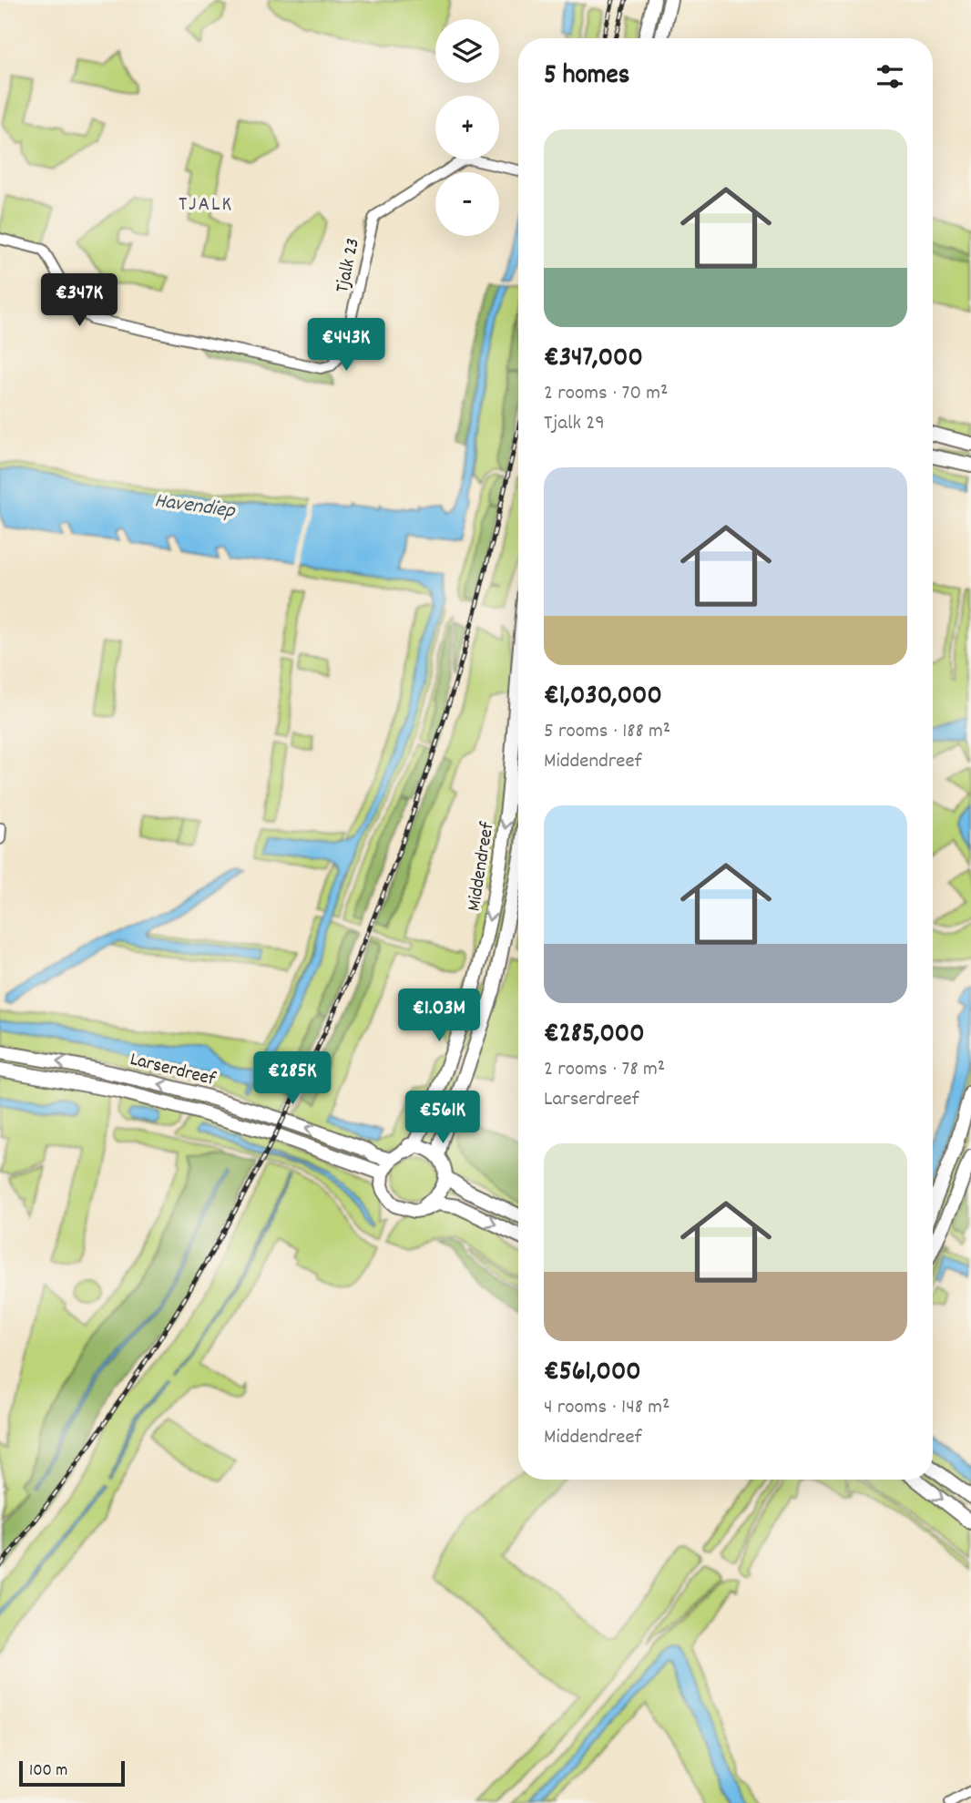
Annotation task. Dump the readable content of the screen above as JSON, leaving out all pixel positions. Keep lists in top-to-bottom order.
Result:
{
  "streets": {
    "main road": ["Middendreef", "Larserdreef"],
    "street": ["Tjalk 23"]
  },
  "crossings": [
    ["Middendreef", "Larserdreef"]
  ],
  "districts": ["TJALK"],
  "water": ["Havendiep"],
  "scale_bar": "100 m",
  "page": {
    "map_buttons": ["+", "−"],
    "heading": "5 homes",
    "list": [
      {
        "name": "€347,000",
        "note": "2 rooms · 70 m² · Tjalk 29"
      },
      {
        "name": "€1,030,000",
        "note": "5 rooms · 188 m² · Middendreef"
      },
      {
        "name": "€285,000",
        "note": "2 rooms · 78 m² · Larserdreef"
      },
      {
        "name": "€561,000",
        "note": "4 rooms · 148 m² · Middendreef"
      }
    ],
    "price": [
      "€347K",
      "€443K",
      "€1.03M",
      "€285K",
      "€561K"
    ],
    "scale": "100 m"
  }
}
